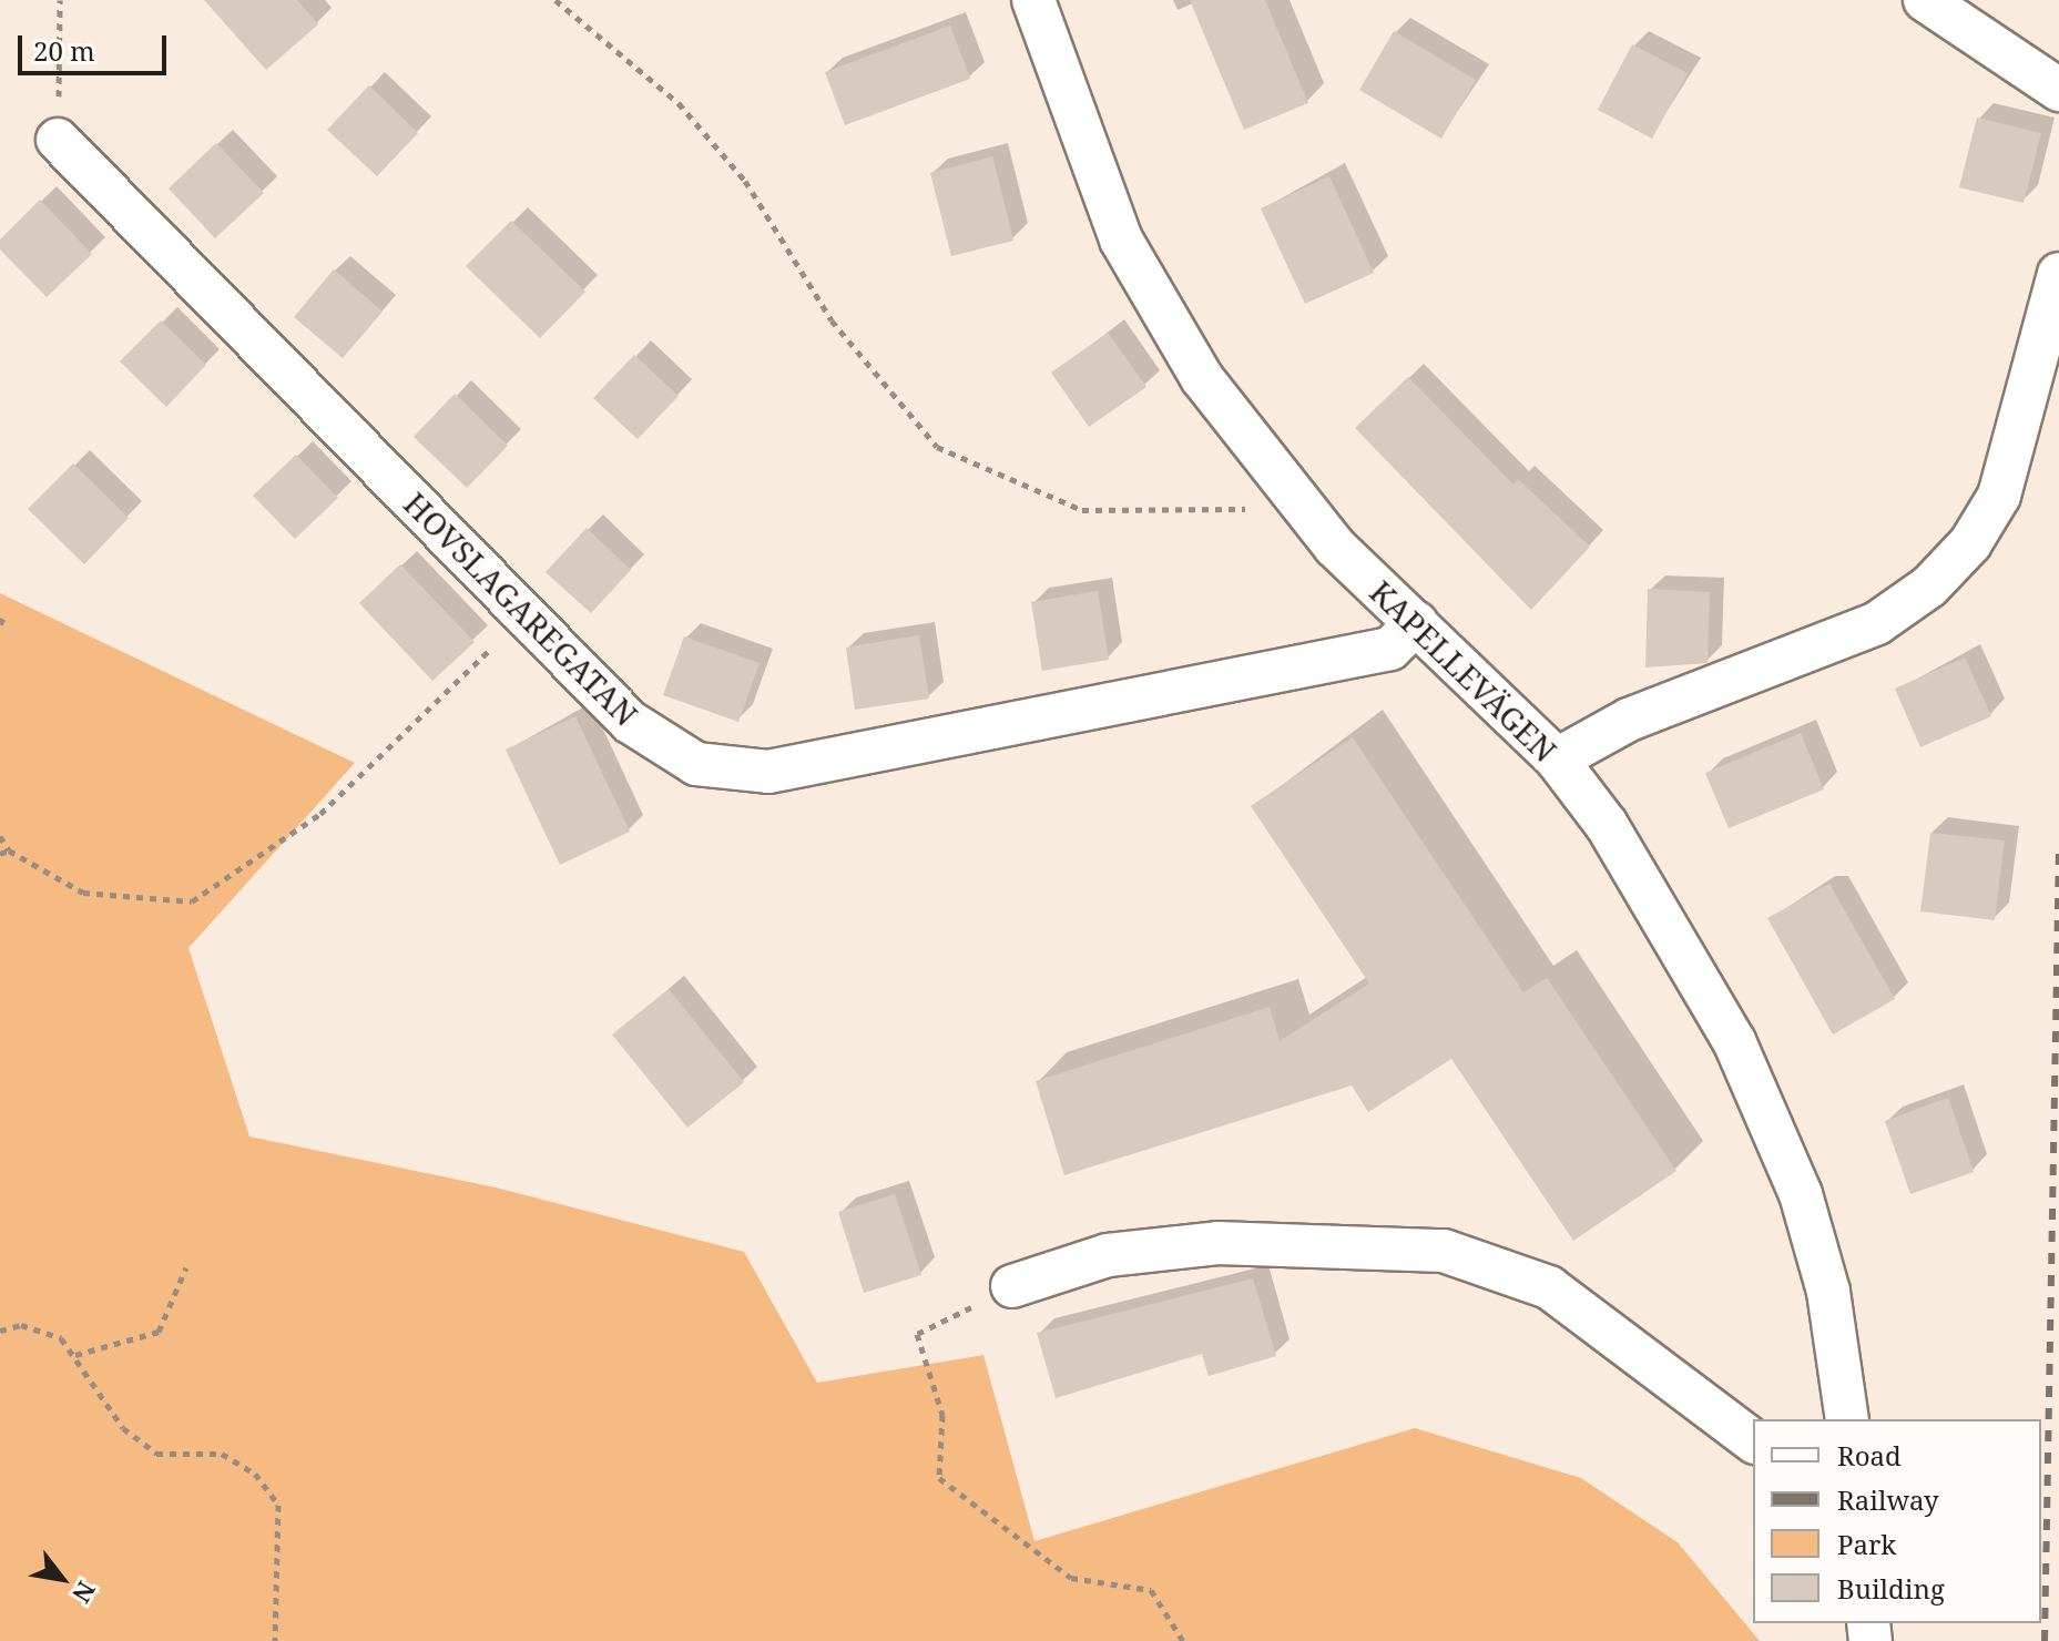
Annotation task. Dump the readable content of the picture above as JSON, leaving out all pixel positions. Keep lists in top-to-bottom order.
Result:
{
  "streets": {
    "street": ["HOVSLAGAREGATAN", "KAPELLEVÄGEN"]
  },
  "crossings": [
    ["HOVSLAGAREGATAN", "KAPELLEVÄGEN"]
  ],
  "legend": [
    "Road",
    "Railway",
    "Park",
    "Building"
  ],
  "scale_bar": "20 m",
  "north": "bottom right"
}
